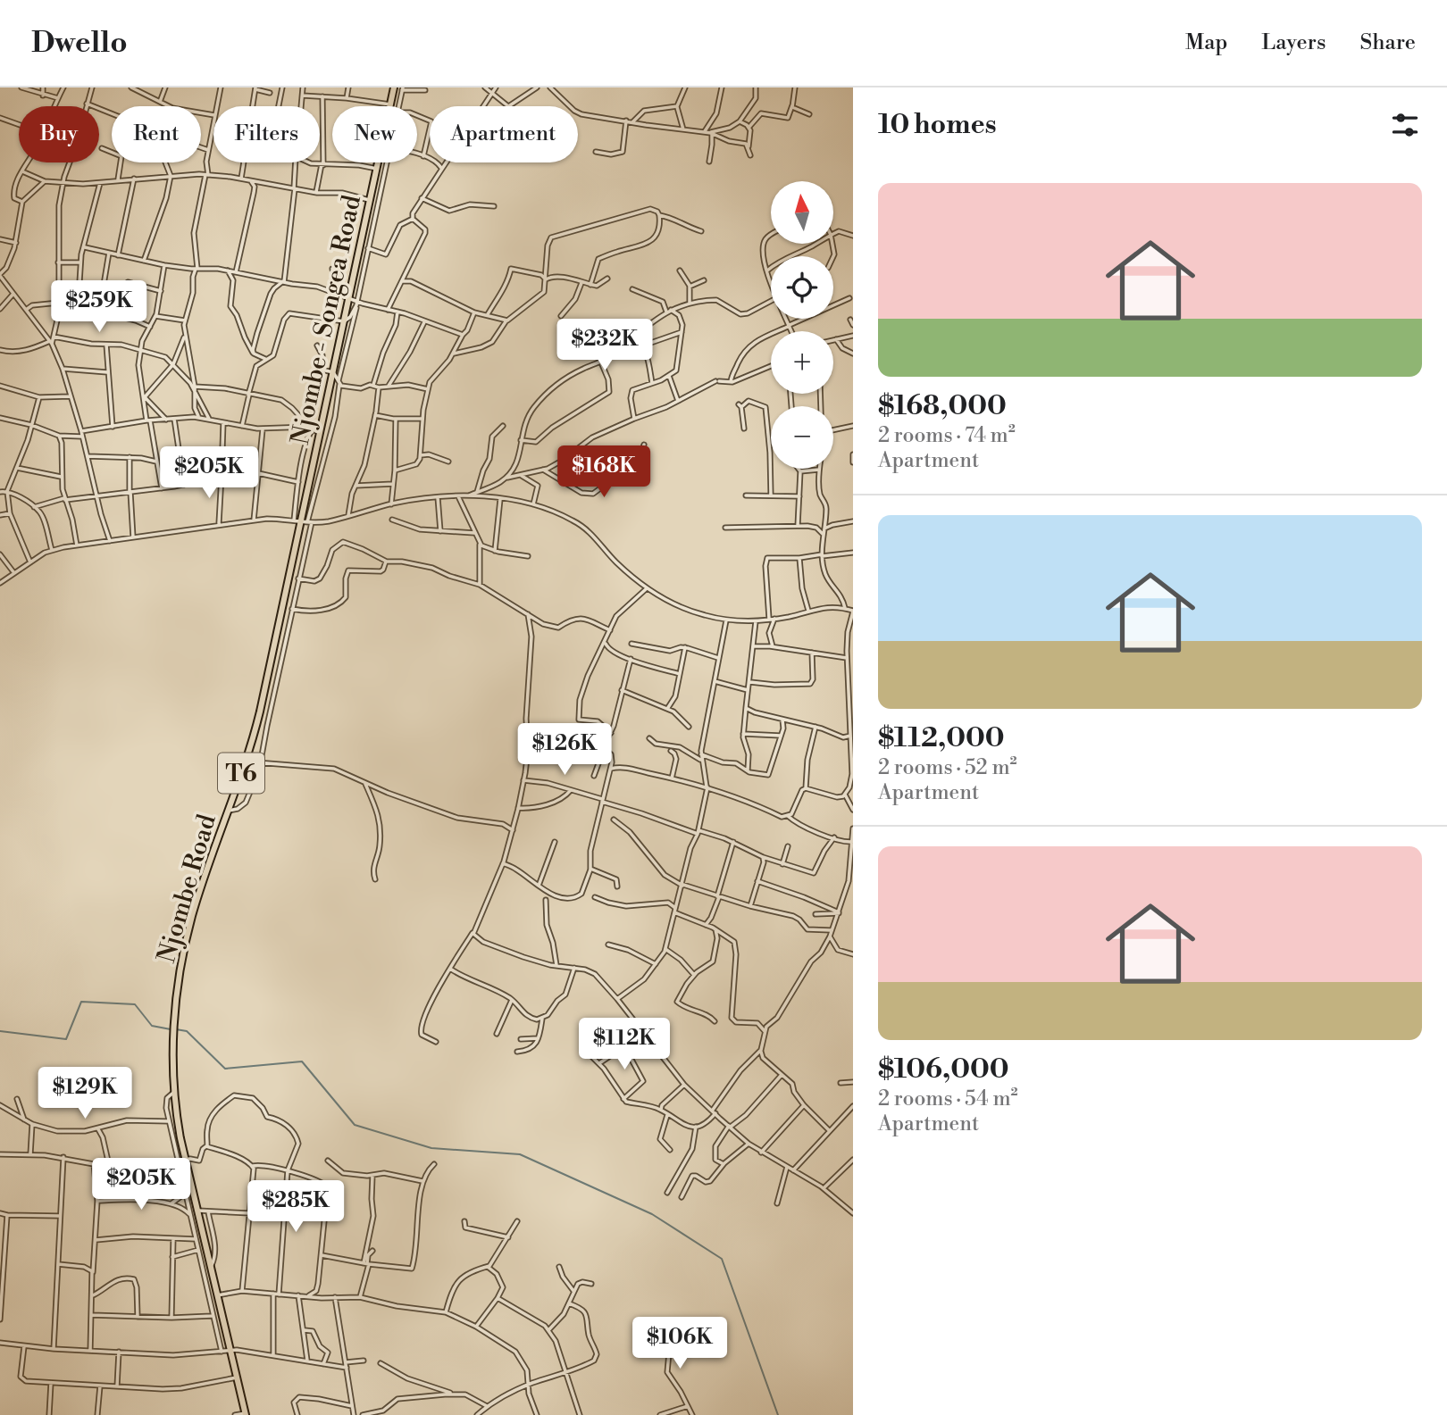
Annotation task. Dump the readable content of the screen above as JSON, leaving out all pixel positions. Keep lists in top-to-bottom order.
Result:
{
  "streets": {
    "highway": ["Njombe - Songea Road", "T6", "Njombe Road"]
  },
  "crossings": [
    ["Njombe - Songea Road", "Njombe Road"]
  ],
  "north": "top",
  "page": {
    "header": "Dwello",
    "nav": ["Map", "Layers", "Share"],
    "heading": "10 homes",
    "chip": [
      "Buy",
      "Rent",
      "Filters",
      "New",
      "Apartment"
    ],
    "list": [
      {
        "name": "$168,000",
        "note": "2 rooms · 74 m² · Apartment"
      },
      {
        "name": "$112,000",
        "note": "2 rooms · 52 m² · Apartment"
      },
      {
        "name": "$106,000",
        "note": "2 rooms · 54 m² · Apartment"
      }
    ],
    "map_buttons": ["+", "−"],
    "price": [
      "$259K",
      "$232K",
      "$168K",
      "$205K",
      "$126K",
      "$112K",
      "$129K",
      "$205K",
      "$285K",
      "$106K"
    ]
  }
}
